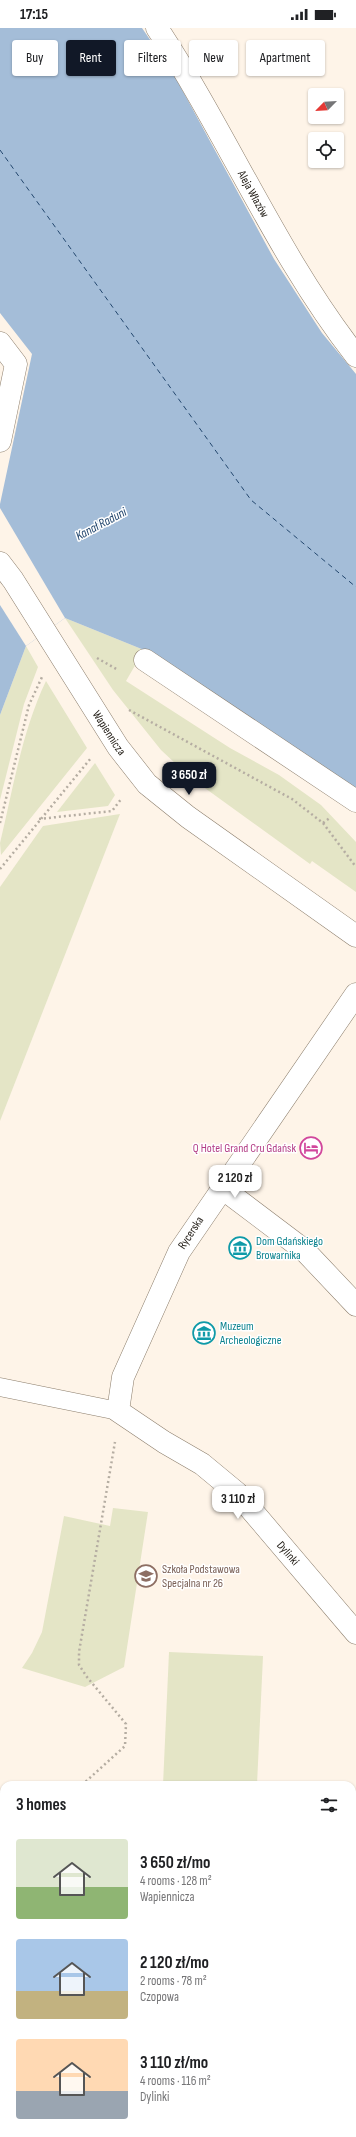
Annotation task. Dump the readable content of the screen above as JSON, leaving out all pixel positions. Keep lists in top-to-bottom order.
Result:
{
  "streets": {
    "street": [
      "Aleja Włazów",
      "Wapiennicza",
      "Rycerska",
      "Dylinki"
    ]
  },
  "crossings": [
    ["Rycerska", "Dylinki"]
  ],
  "water": ["Kanał Raduni"],
  "places": {
    "hotel": ["Q Hotel Grand Cru Gdańsk"],
    "museum": ["Dom Gdańskiego Browarnika", "Muzeum Archeologiczne"],
    "school or university": ["Szkoła Podstawowa Specjalna nr 26"]
  },
  "north": "bottom left",
  "page": {
    "status": "17:15",
    "chip": [
      "Buy",
      "Rent",
      "Filters",
      "New",
      "Apartment"
    ],
    "price": ["3 650 zł", "2 120 zł", "3 110 zł"],
    "heading": "3 homes",
    "list": [
      {
        "name": "3 650 zł/mo",
        "note": "4 rooms · 128 m² · Wapiennicza"
      },
      {
        "name": "2 120 zł/mo",
        "note": "2 rooms · 78 m² · Czopowa"
      },
      {
        "name": "3 110 zł/mo",
        "note": "4 rooms · 116 m² · Dylinki"
      }
    ]
  }
}
